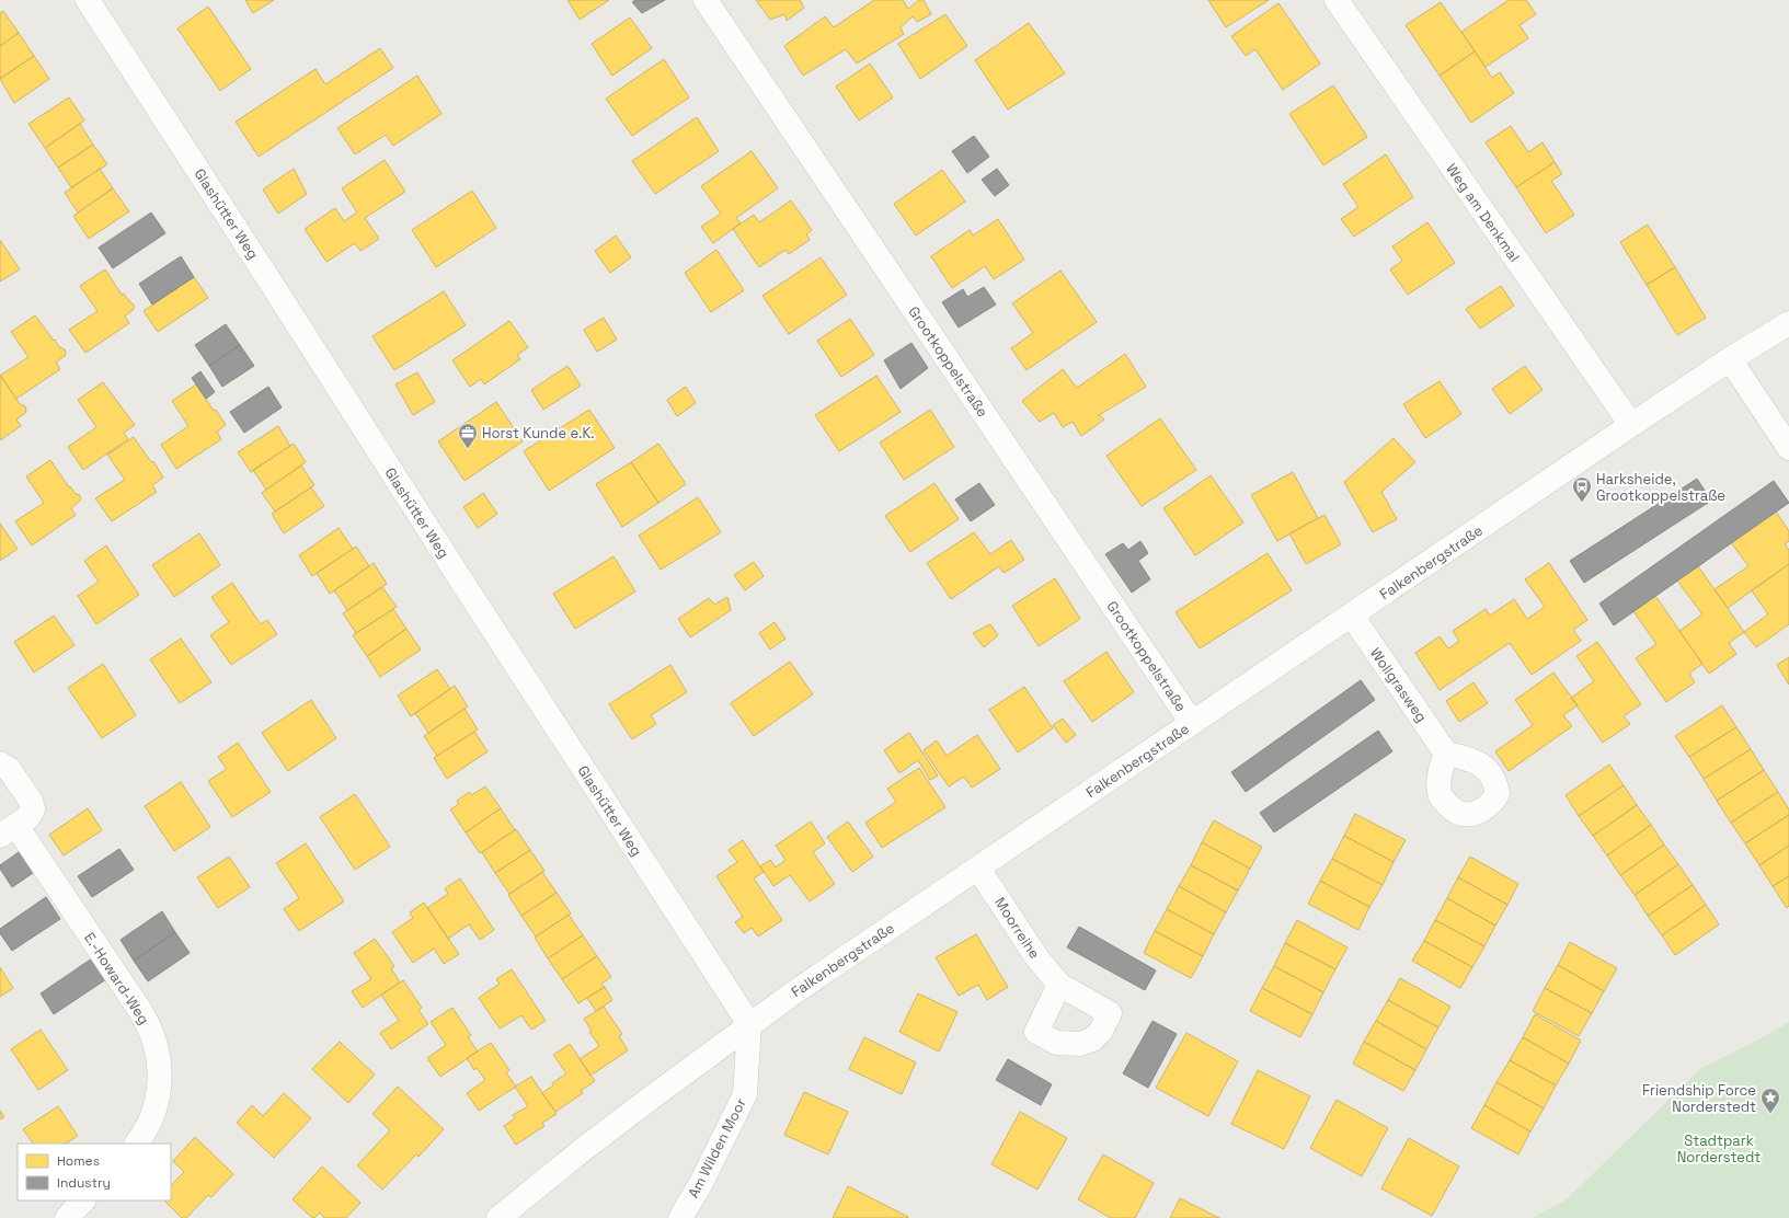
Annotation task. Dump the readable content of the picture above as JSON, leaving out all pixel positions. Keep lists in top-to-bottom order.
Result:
{
  "streets": {
    "street": [
      "Weg am Denkmal",
      "Glashütter Weg",
      "Grootkoppelstraße",
      "Falkenbergstraße",
      "Wollgrasweg",
      "Moorreihe",
      "E.-Howard-Weg",
      "Am Wilden Moor"
    ]
  },
  "crossings": [
    ["Weg am Denkmal", "Falkenbergstraße"],
    ["Glashütter Weg", "Falkenbergstraße"],
    ["Glashütter Weg", "Am Wilden Moor"],
    ["Grootkoppelstraße", "Falkenbergstraße"],
    ["Falkenbergstraße", "Wollgrasweg"],
    ["Falkenbergstraße", "Moorreihe"],
    ["Falkenbergstraße", "Am Wilden Moor"]
  ],
  "parks": ["Stadtpark Norderstedt"],
  "places": {
    "office": ["Horst Kunde e.K."],
    "bus stop": ["Harksheide, Grootkoppelstraße"],
    "place": ["Friendship Force Norderstedt"]
  },
  "legend": ["Homes", "Industry"]
}
